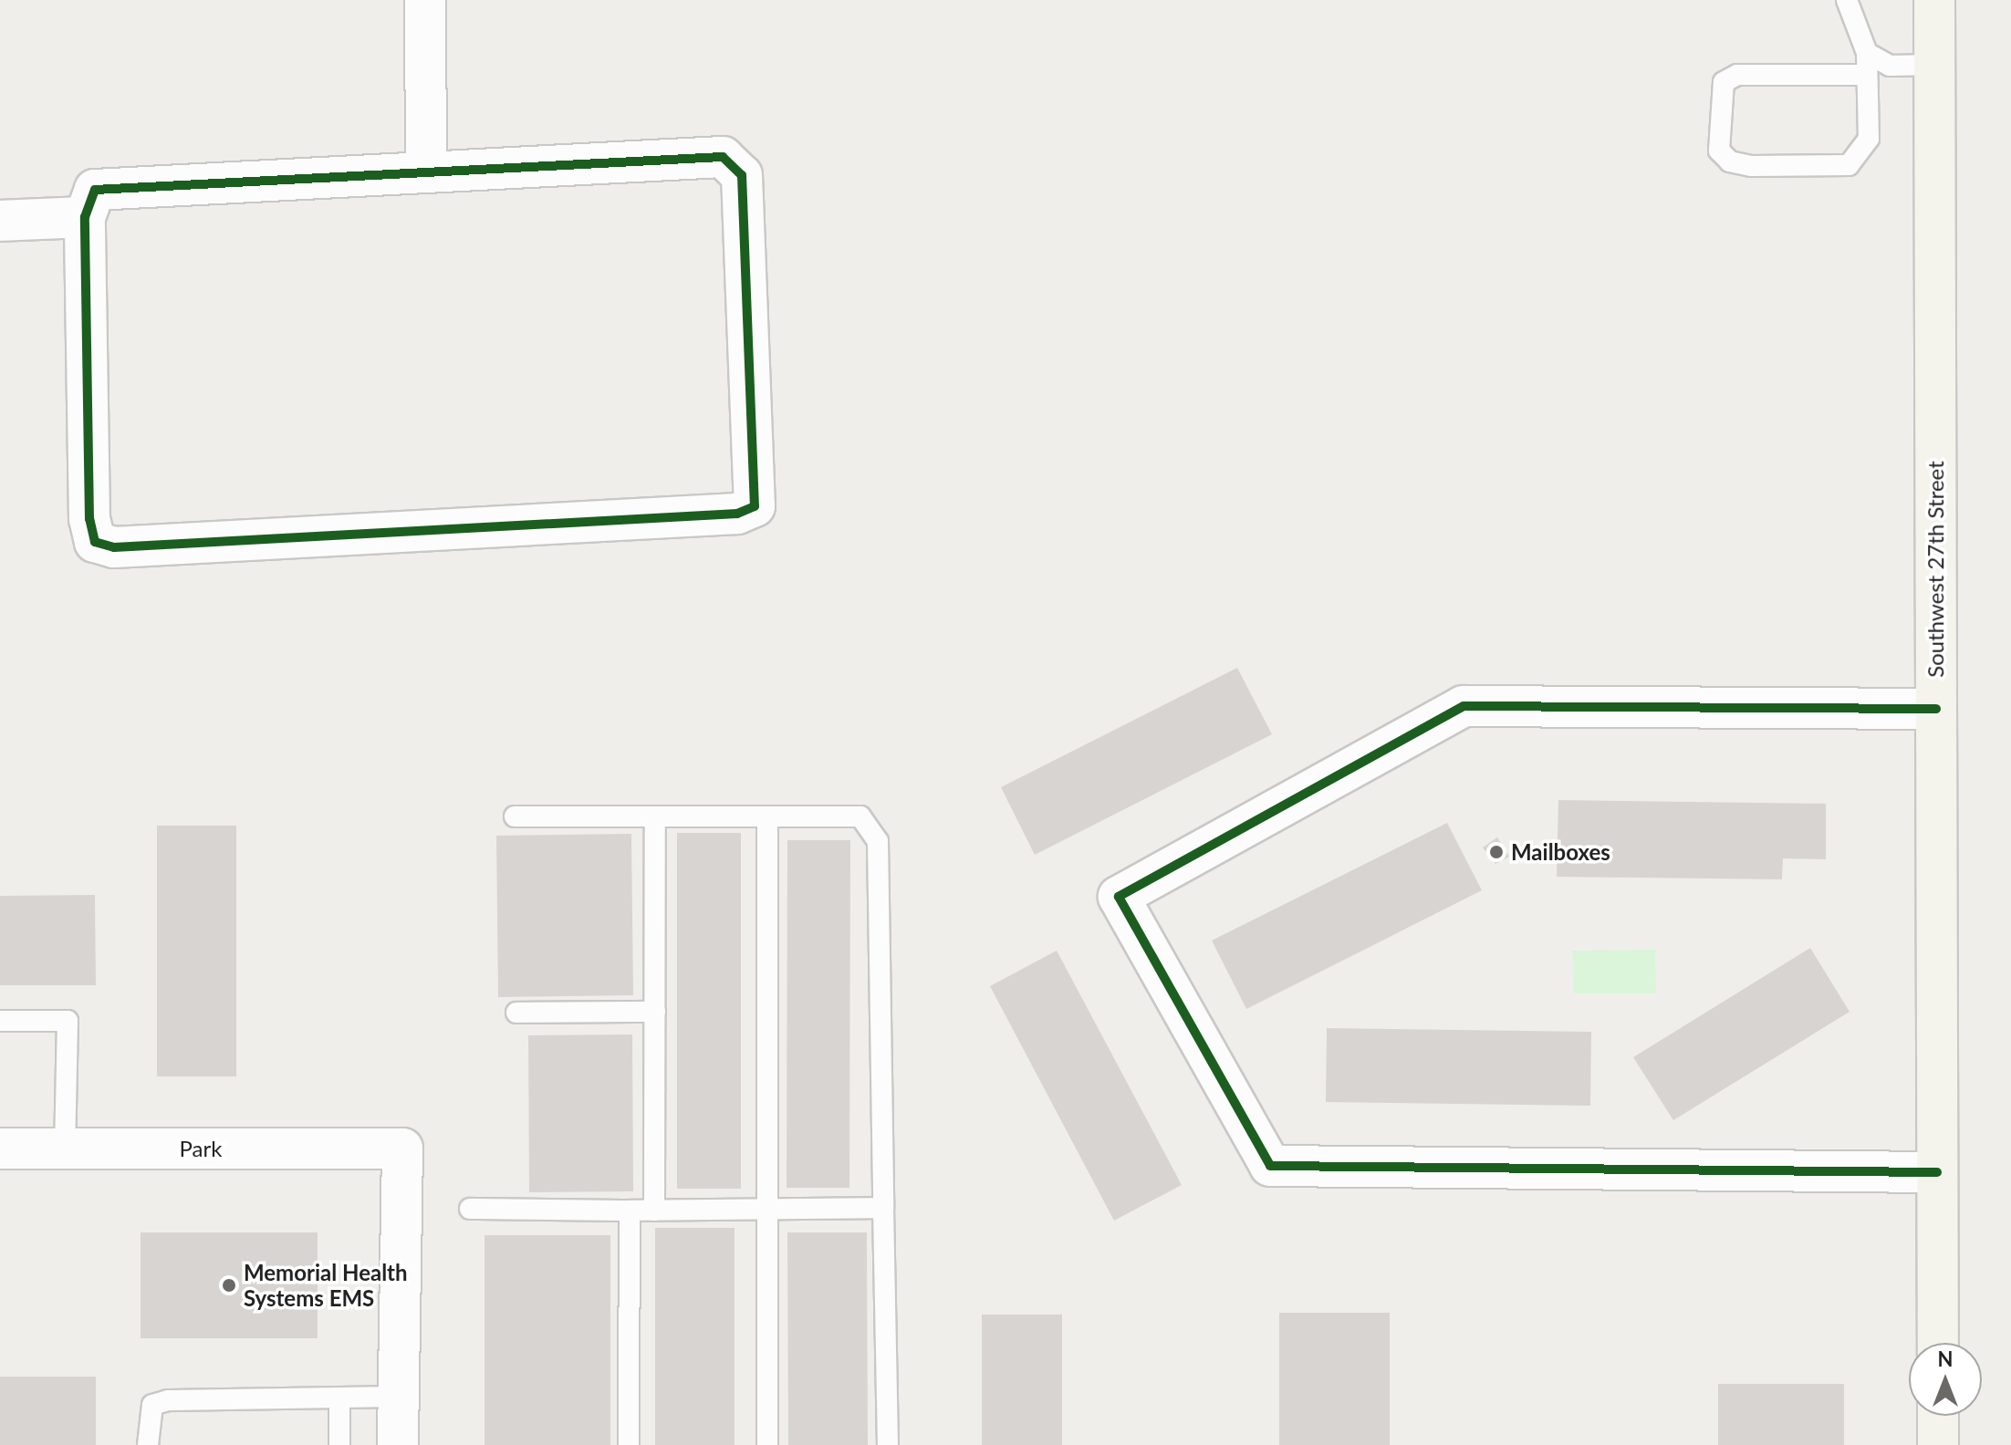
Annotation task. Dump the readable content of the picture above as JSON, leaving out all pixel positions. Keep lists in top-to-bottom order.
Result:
{
  "streets": {
    "street": ["Southwest 27th Street", "Park"]
  },
  "places": ["Mailboxes", "Memorial Health Systems EMS"],
  "north": "top"
}
